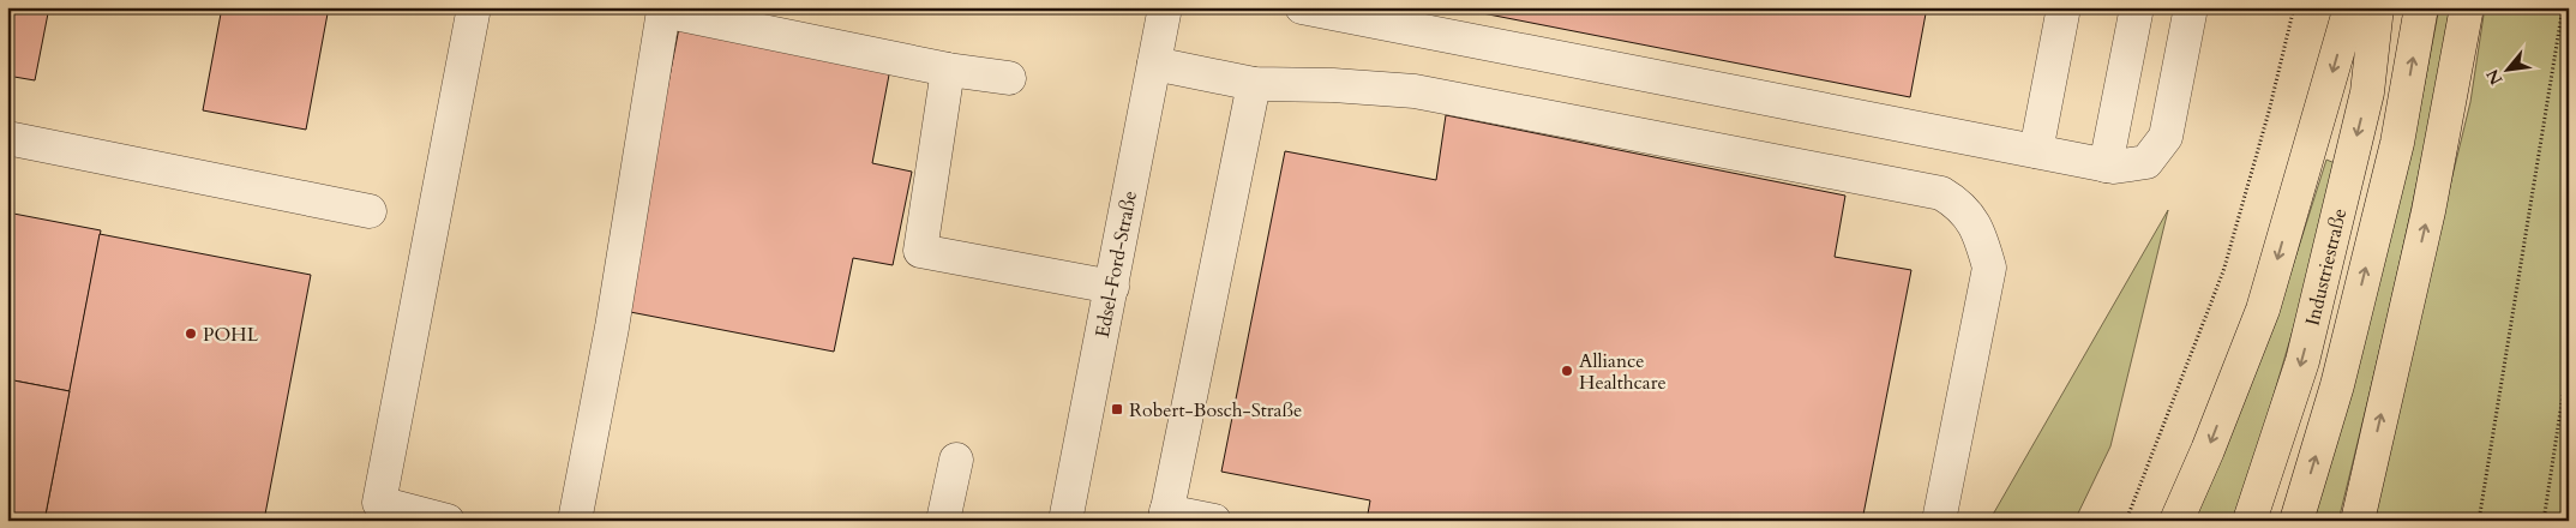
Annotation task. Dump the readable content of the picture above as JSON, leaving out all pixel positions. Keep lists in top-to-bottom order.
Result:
{
  "streets": {
    "highway": ["Industriestraße"],
    "street": ["Edsel-Ford-Straße"]
  },
  "places": {
    "other": ["POHL", "Alliance Healthcare"],
    "transit": ["Robert-Bosch-Straße"]
  },
  "north": "bottom left"
}
